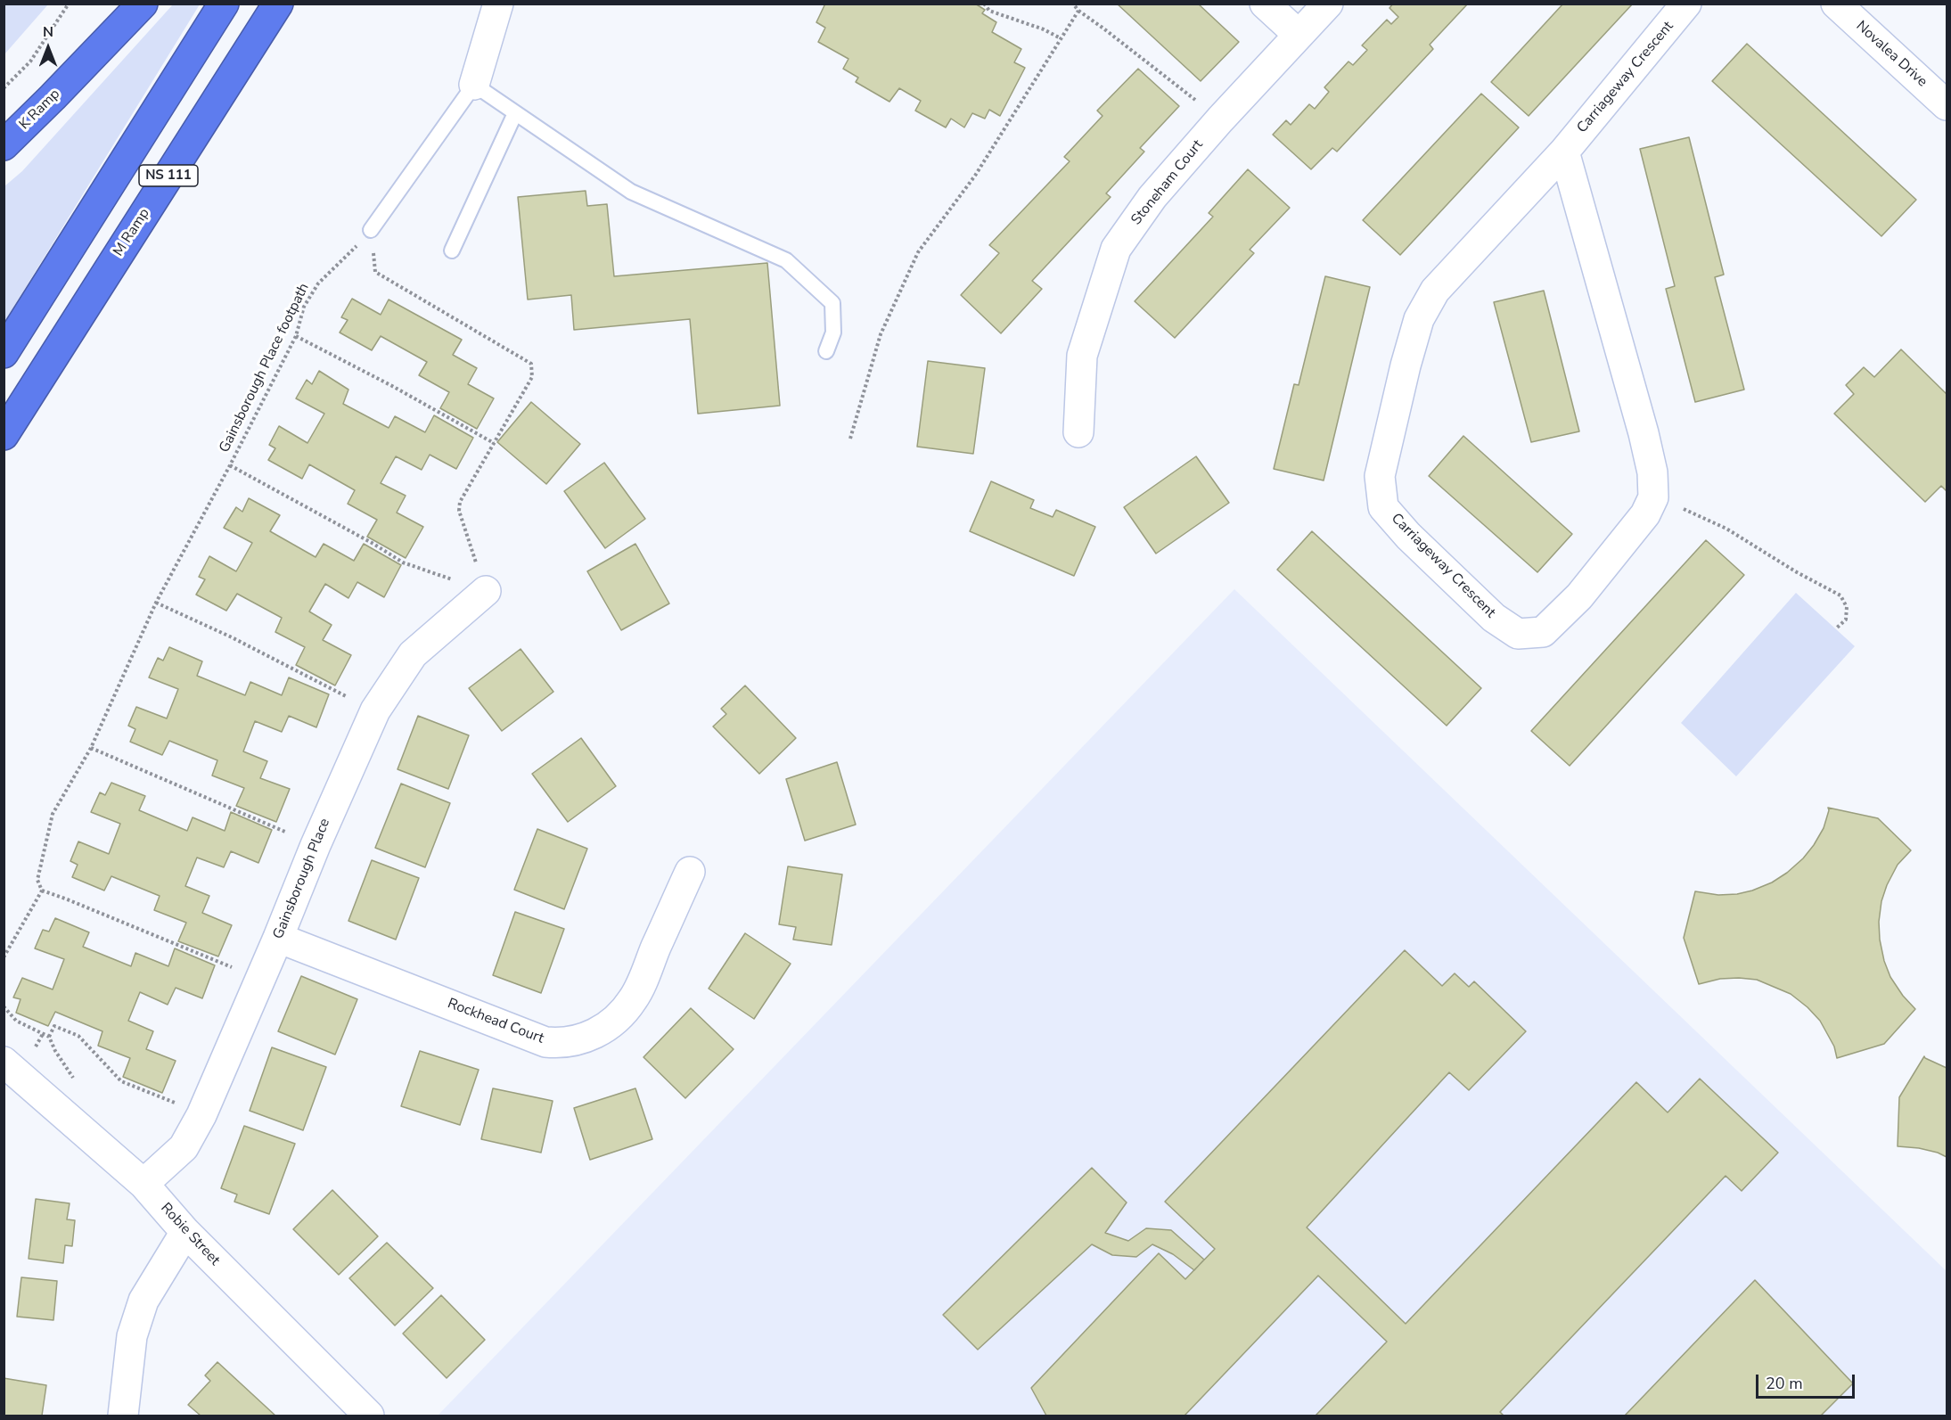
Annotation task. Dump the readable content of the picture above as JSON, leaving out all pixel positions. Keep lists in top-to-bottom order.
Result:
{
  "streets": {
    "highway": ["K Ramp", "NS 111", "M Ramp"],
    "street": [
      "Novalea Drive",
      "Carriageway Crescent",
      "Stoneham Court",
      "Gainsborough Place",
      "Rockhead Court",
      "Robie Street"
    ],
    "path": ["Gainsborough Place footpath"]
  },
  "crossings": [
    ["Gainsborough Place", "Rockhead Court"],
    ["Gainsborough Place", "Robie Street"]
  ],
  "scale_bar": "20 m",
  "north": "top"
}
